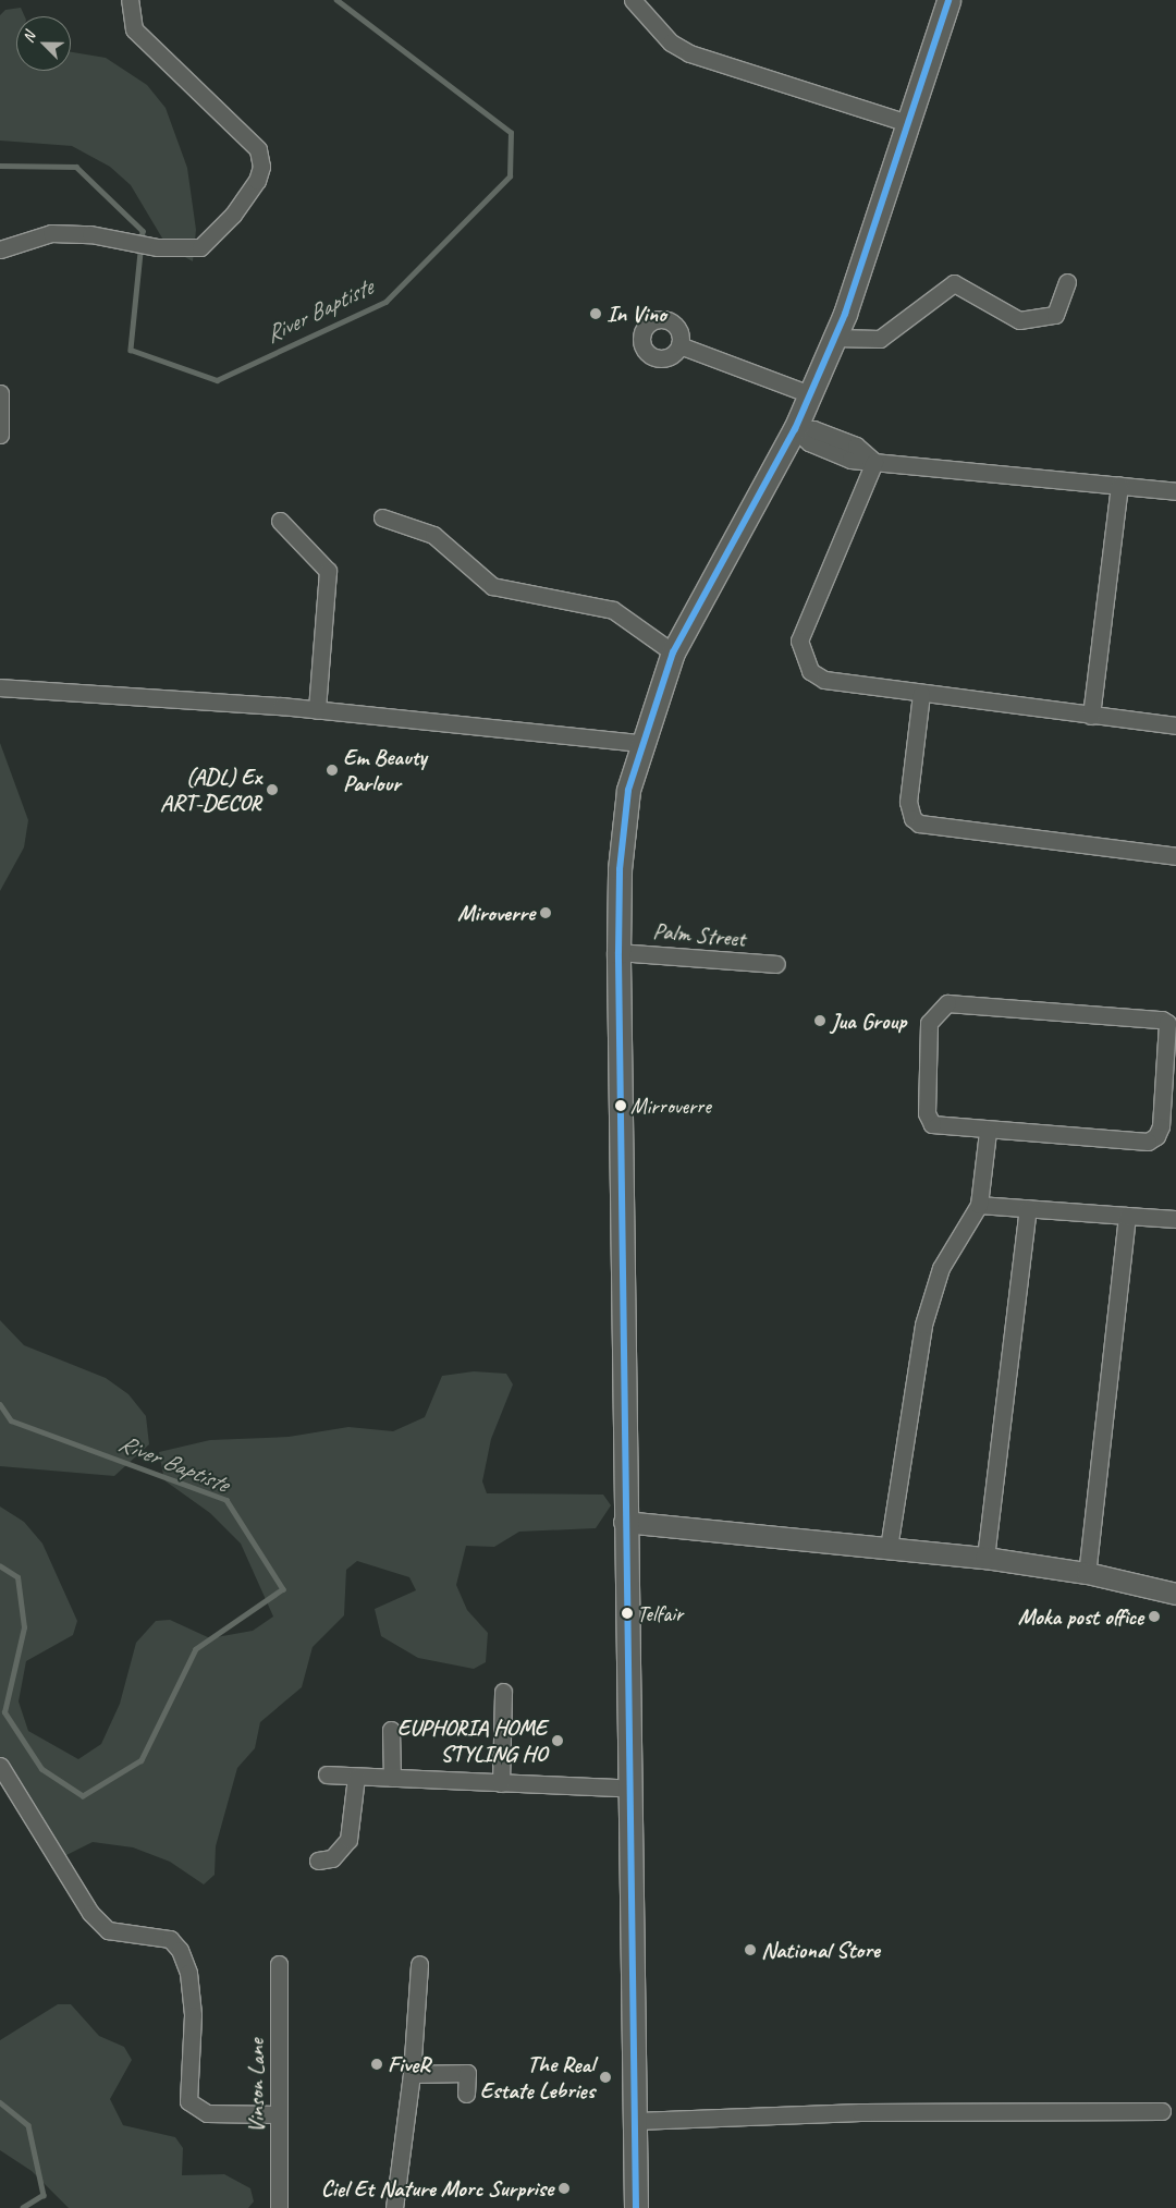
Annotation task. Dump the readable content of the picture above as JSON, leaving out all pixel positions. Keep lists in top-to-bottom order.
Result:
{
  "streets": {
    "street": ["Palm Street", "Vinson Lane"]
  },
  "water": ["River Baptiste"],
  "places": [
    "In Vino",
    "Em Beauty Parlour",
    "(ADL) Ex ART-DECOR",
    "Miroverre",
    "Jua Group",
    "Mirroverre",
    "Telfair",
    "Moka post office",
    "EUPHORIA HOME STYLING HO",
    "National Store",
    "FiveR",
    "The Real Estate Lebries",
    "Ciel Et Nature Morc Surprise"
  ],
  "north": "top left"
}
